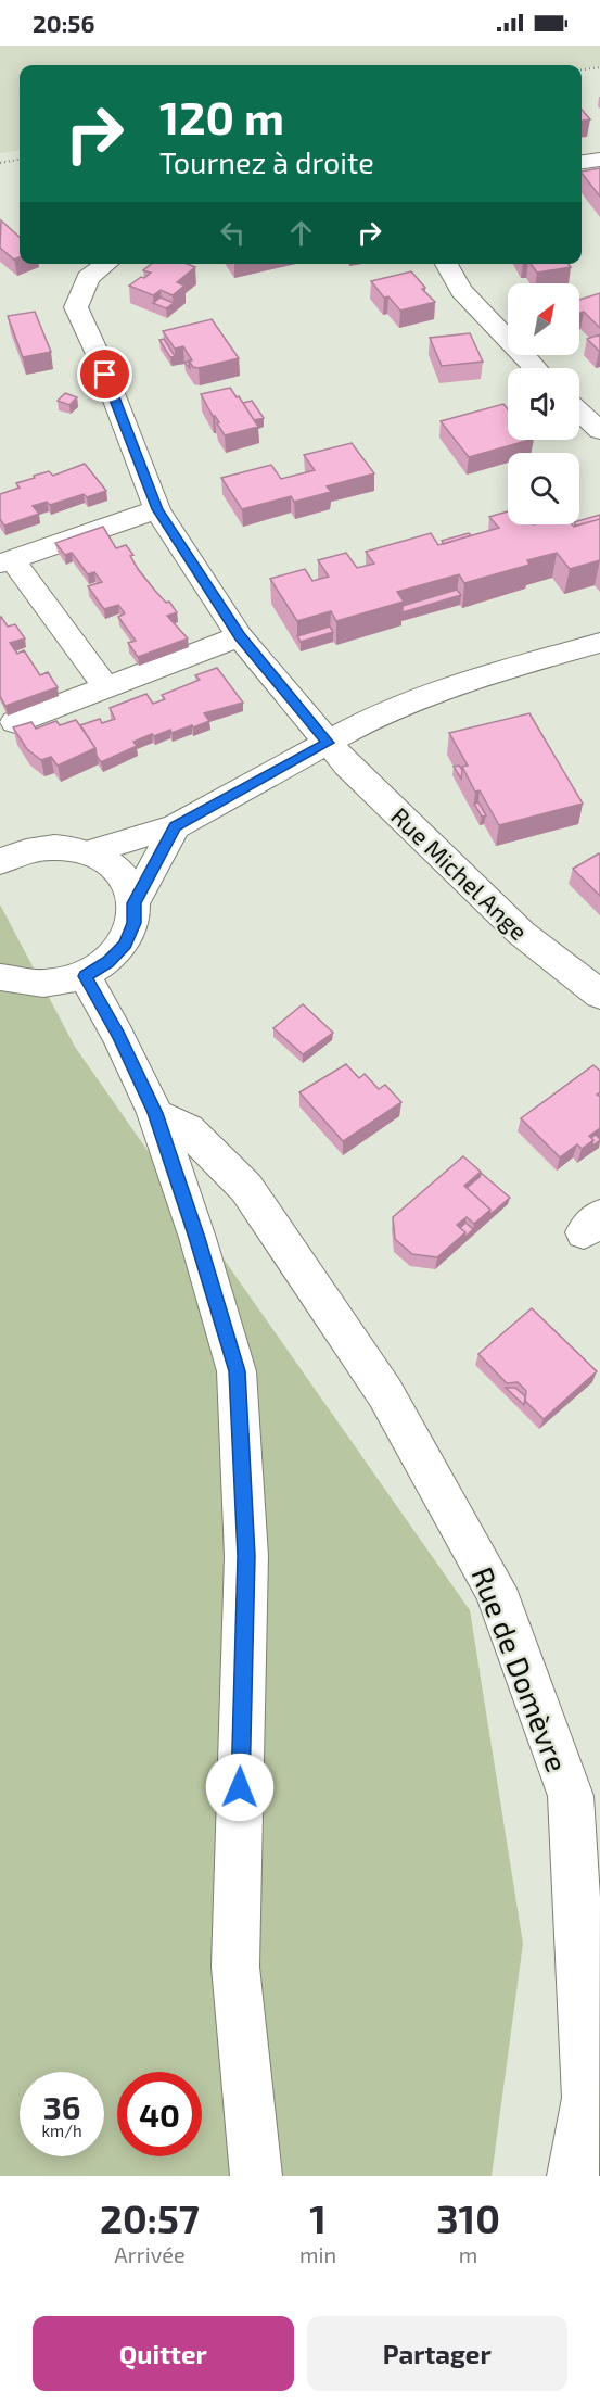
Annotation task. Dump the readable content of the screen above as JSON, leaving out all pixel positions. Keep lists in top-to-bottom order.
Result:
{
  "streets": {
    "street": ["Rue Michel Ange", "Rue de Domèvre"]
  },
  "north": "top right",
  "page": {
    "status": "20:56",
    "turn": ["120 m", "Tournez à droite"],
    "speed": "36 km/h",
    "limit": "40",
    "eta": [
      "20:57",
      "Arrivée",
      "1",
      "min",
      "310",
      "m"
    ],
    "buttons": ["Quitter", "Partager"]
  }
}
